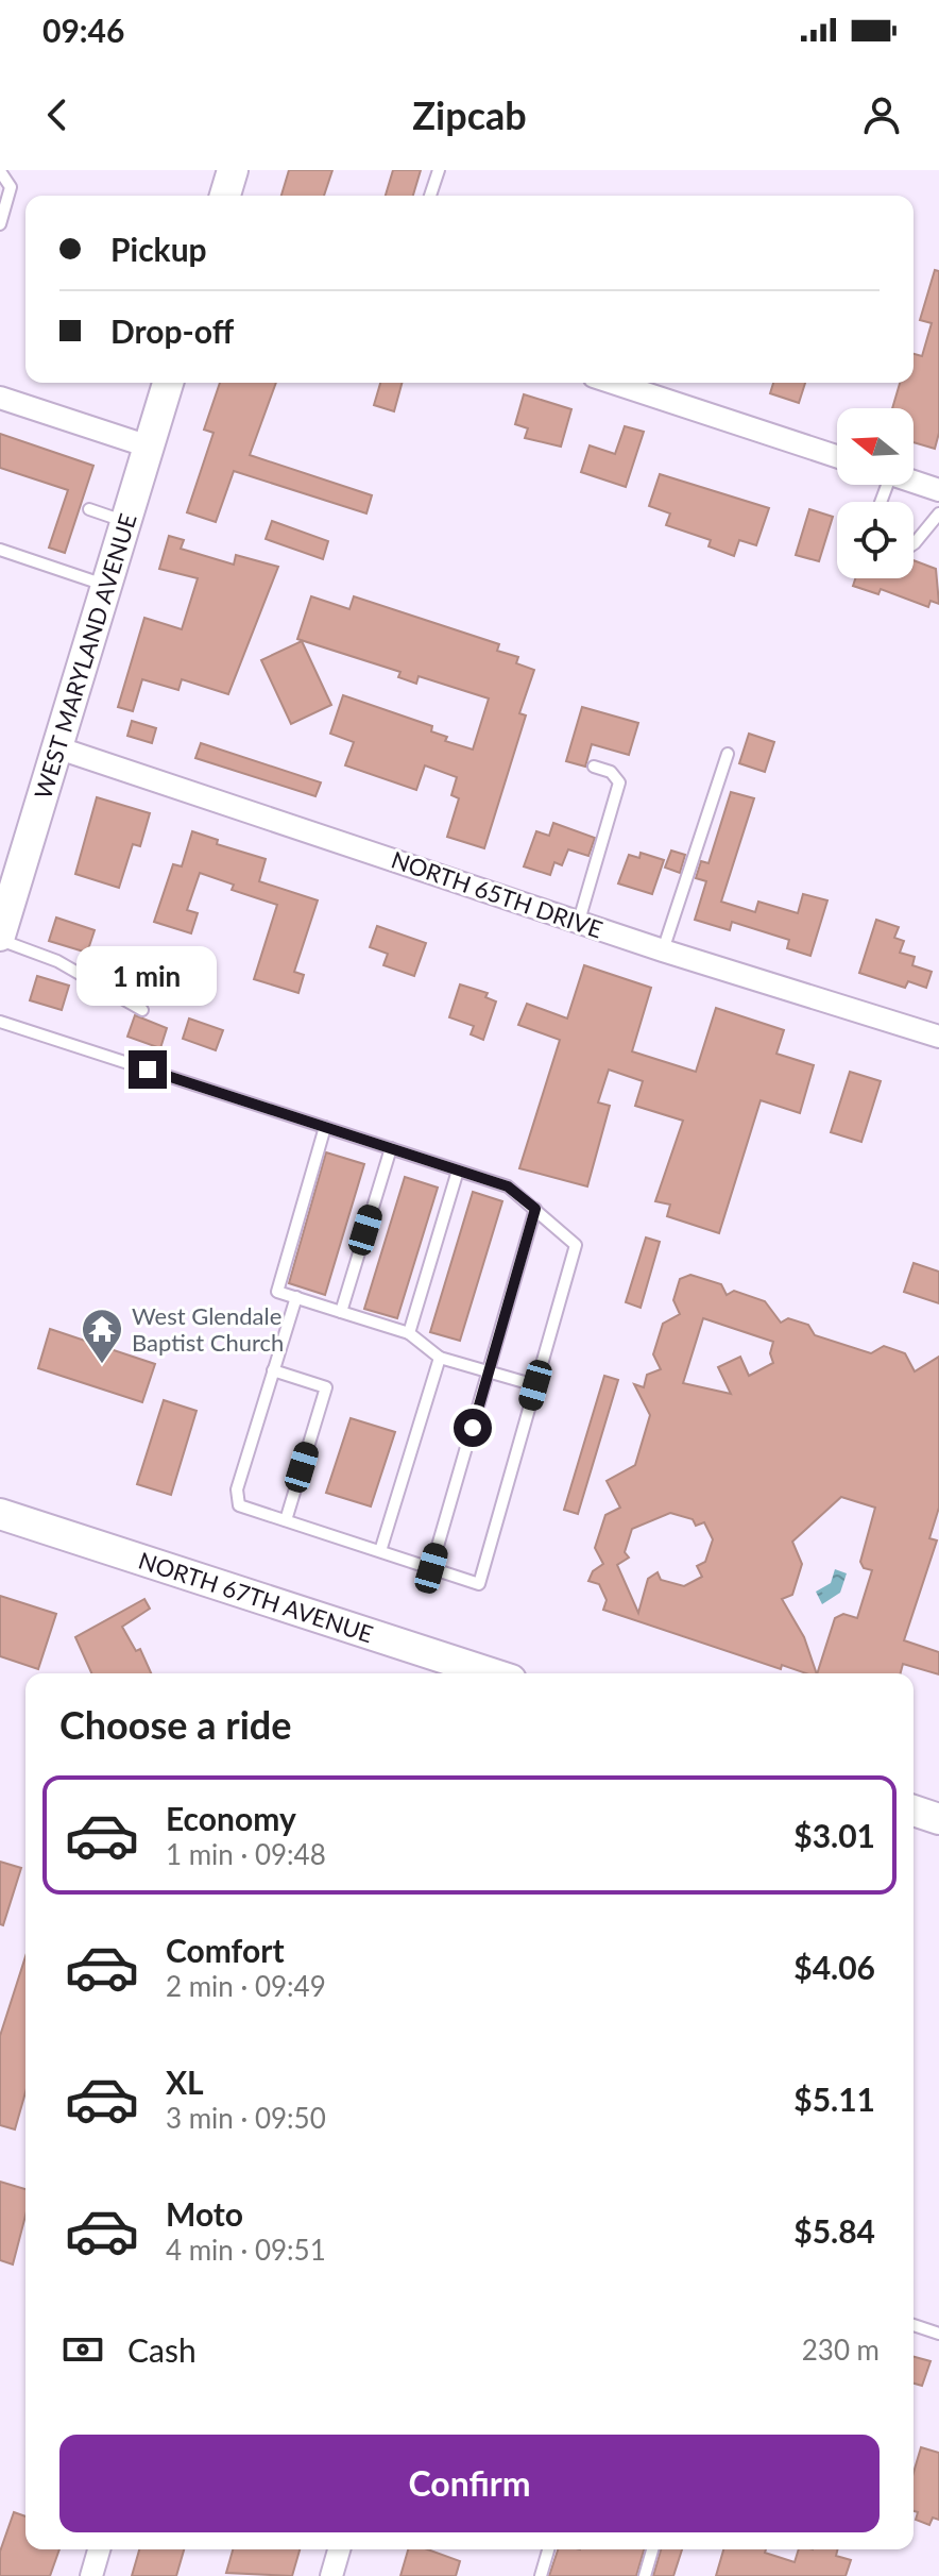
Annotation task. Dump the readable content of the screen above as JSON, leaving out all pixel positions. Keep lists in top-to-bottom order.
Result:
{
  "streets": {
    "street": ["WEST MARYLAND AVENUE", "NORTH 65TH DRIVE", "NORTH 67TH AVENUE"]
  },
  "crossings": [
    ["WEST MARYLAND AVENUE", "NORTH 65TH DRIVE"]
  ],
  "places": {
    "temple": ["West Glendale Baptist Church"]
  },
  "north": "left",
  "page": {
    "status": "09:46",
    "header": "Zipcab",
    "banner": ["Pickup", "Drop-off"],
    "bubble": "1 min",
    "heading": "Choose a ride",
    "list": [
      {
        "name": "Economy",
        "note": "1 min · 09:48",
        "value": "$3.01"
      },
      {
        "name": "Comfort",
        "note": "2 min · 09:49",
        "value": "$4.06"
      },
      {
        "name": "XL",
        "note": "3 min · 09:50",
        "value": "$5.11"
      },
      {
        "name": "Moto",
        "note": "4 min · 09:51",
        "value": "$5.84"
      }
    ],
    "pay": ["Cash", "230 m"],
    "buttons": "Confirm"
  }
}
